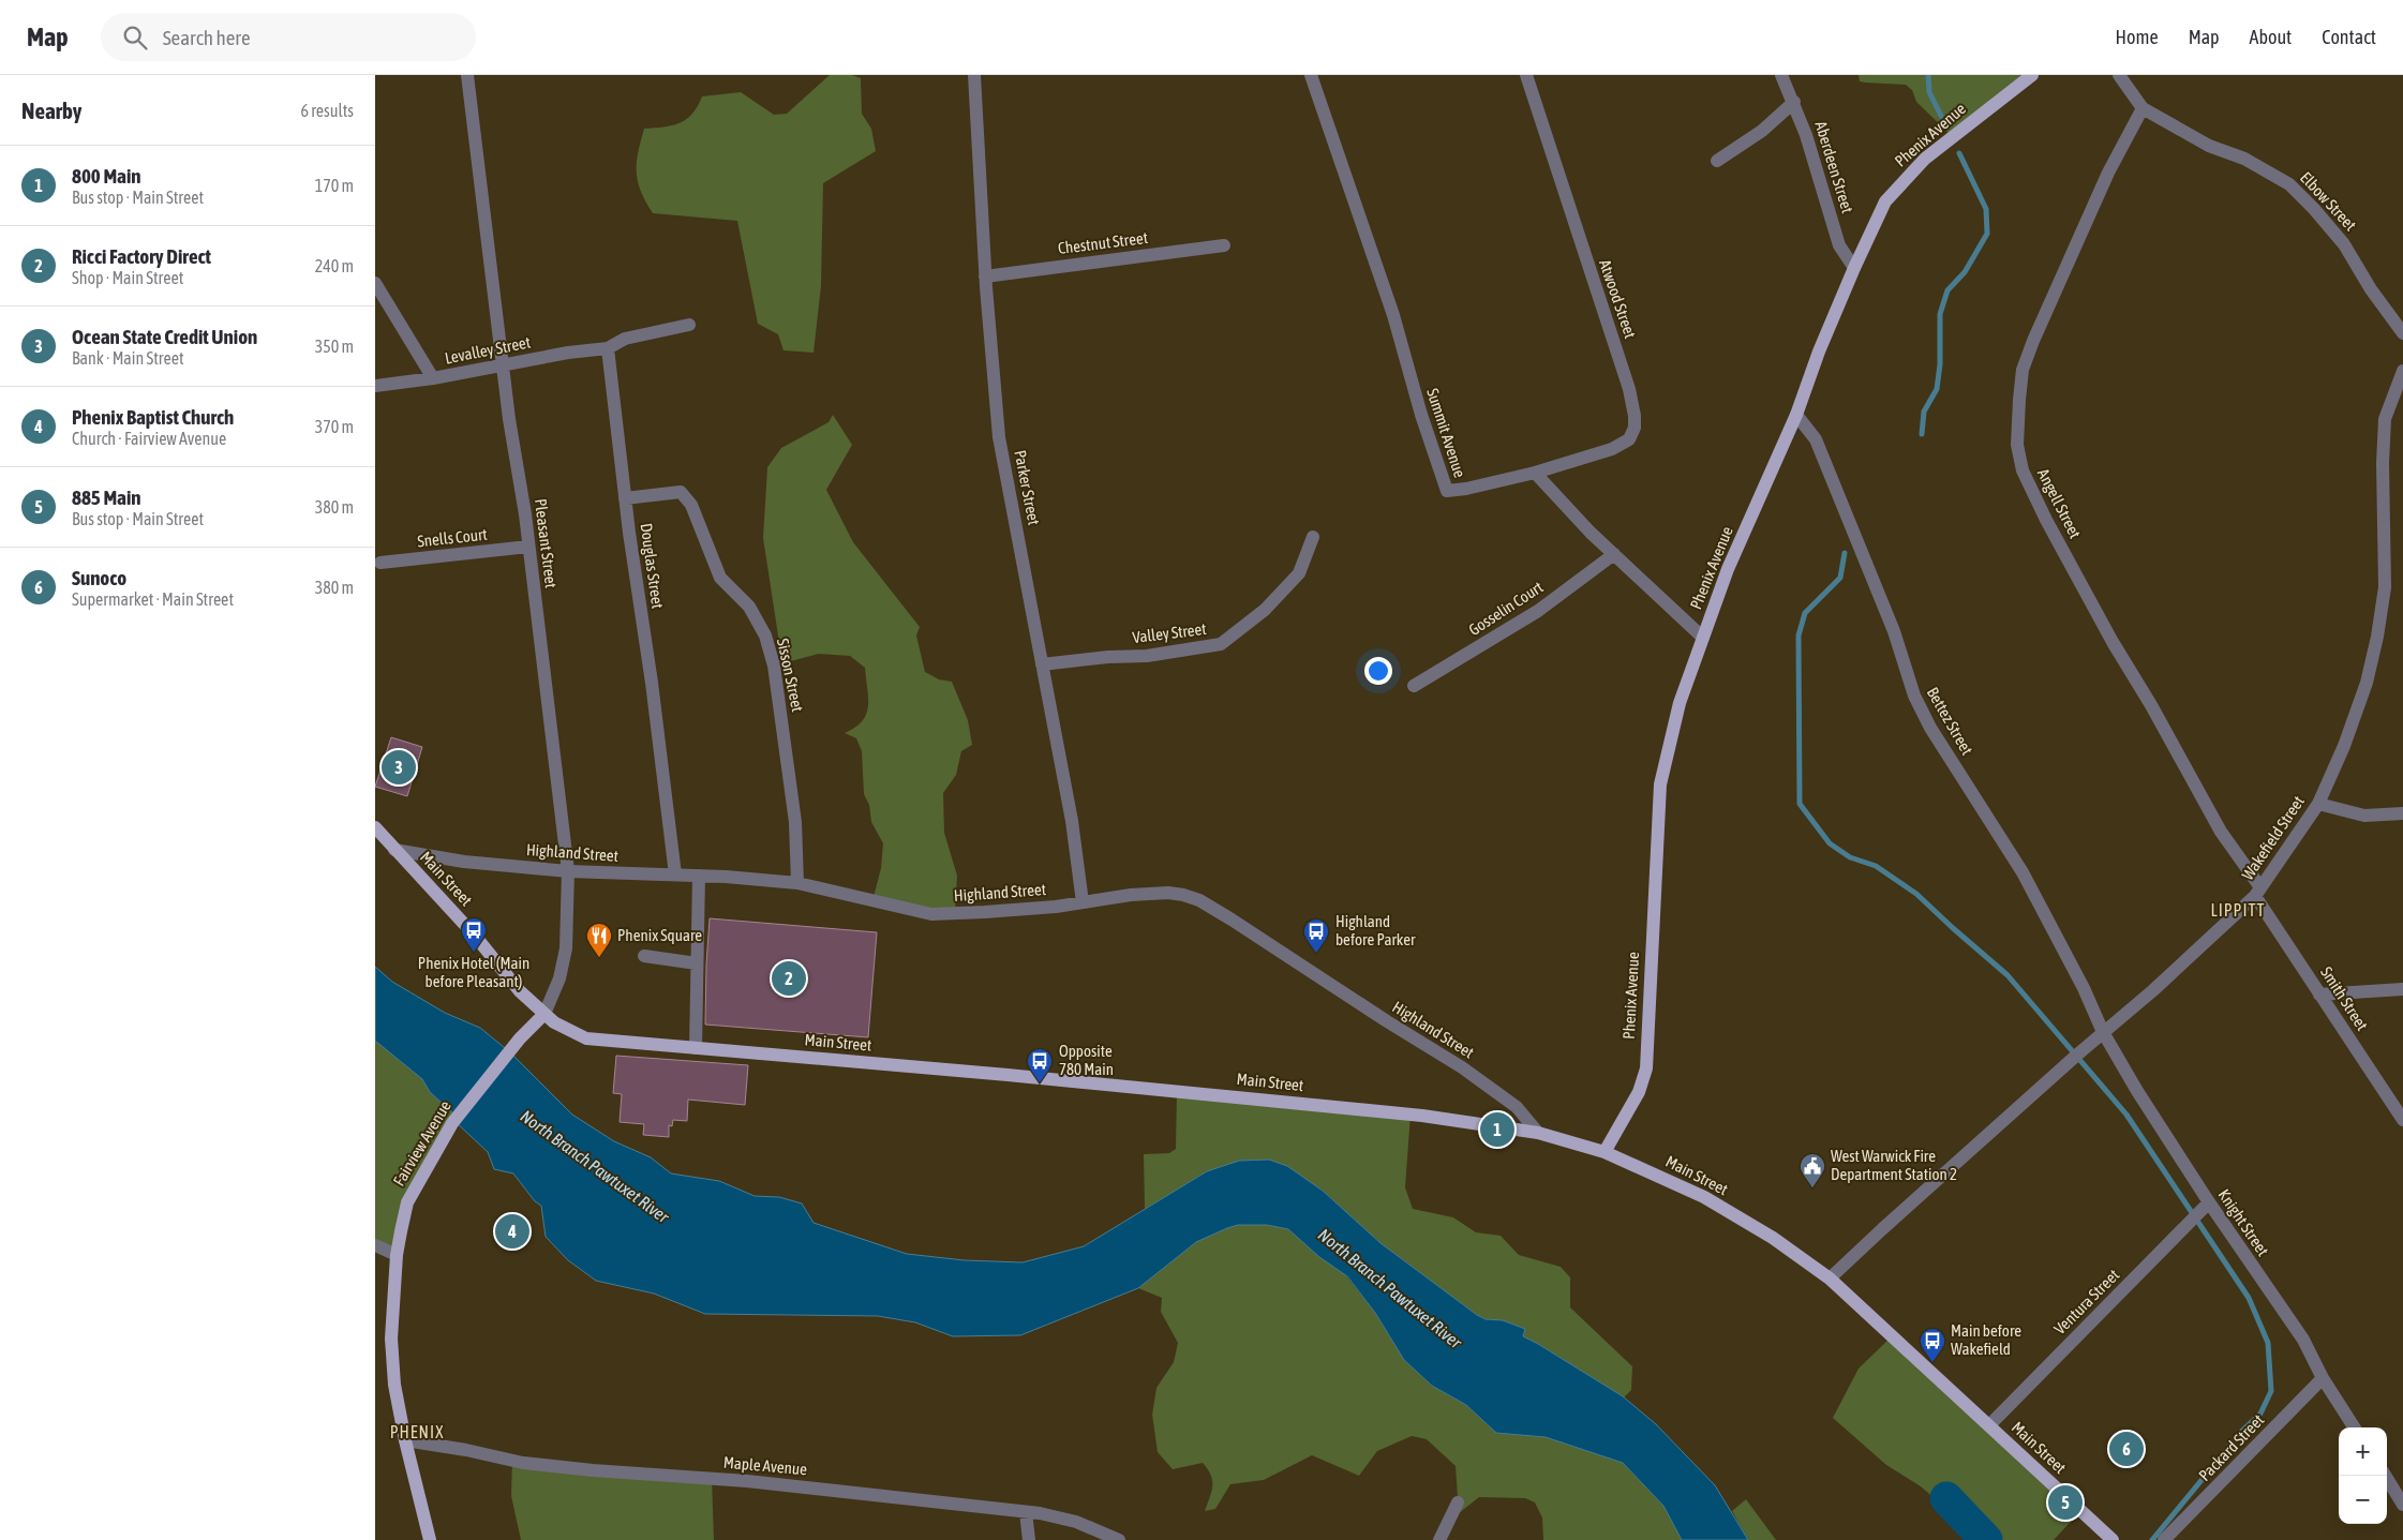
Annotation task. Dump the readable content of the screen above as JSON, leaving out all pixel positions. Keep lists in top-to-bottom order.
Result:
{
  "streets": {
    "main road": ["Phenix Avenue", "Main Street", "Fairview Avenue"],
    "street": [
      "Aberdeen Street",
      "Elbow Street",
      "Chestnut Street",
      "Atwood Street",
      "Levalley Street",
      "Summit Avenue",
      "Parker Street",
      "Angell Street",
      "Snells Court",
      "Pleasant Street",
      "Douglas Street",
      "Gosselin Court",
      "Valley Street",
      "Sisson Street",
      "Bettez Street",
      "Wakefield Street",
      "Highland Street",
      "Smith Street",
      "Knight Street",
      "Ventura Street",
      "Packard Street",
      "Maple Avenue"
    ]
  },
  "crossings": [
    ["Phenix Avenue", "Aberdeen Street"],
    ["Phenix Avenue", "Bettez Street"],
    ["Phenix Avenue", "Main Street"],
    ["Elbow Street", "Angell Street"],
    ["Chestnut Street", "Parker Street"],
    ["Atwood Street", "Summit Avenue"],
    ["Levalley Street", "Pleasant Street"],
    ["Levalley Street", "Douglas Street"],
    ["Parker Street", "Valley Street"],
    ["Parker Street", "Highland Street"],
    ["Angell Street", "Wakefield Street"],
    ["Angell Street", "Smith Street"],
    ["Snells Court", "Pleasant Street"],
    ["Pleasant Street", "Highland Street"],
    ["Pleasant Street", "Main Street"],
    ["Pleasant Street", "Fairview Avenue"],
    ["Douglas Street", "Sisson Street"],
    ["Douglas Street", "Highland Street"],
    ["Sisson Street", "Highland Street"],
    ["Bettez Street", "Wakefield Street"],
    ["Bettez Street", "Knight Street"],
    ["Wakefield Street", "Main Street"],
    ["Wakefield Street", "Smith Street"],
    ["Wakefield Street", "Knight Street"],
    ["Highland Street", "Main Street"],
    ["Main Street", "Fairview Avenue"],
    ["Main Street", "Ventura Street"],
    ["Fairview Avenue", "Maple Avenue"],
    ["Knight Street", "Ventura Street"],
    ["Knight Street", "Packard Street"]
  ],
  "districts": ["LIPPITT", "PHENIX"],
  "water": ["North Branch Pawtuxet River"],
  "places": {
    "bus stop": [
      "Phenix Hotel (Main before Pleasant)",
      "Highland before Parker",
      "Opposite 780 Main",
      "Main before Wakefield"
    ],
    "restaurant": ["Phenix Square"],
    "public building": ["West Warwick Fire Department Station 2"]
  },
  "page": {
    "header": "Map",
    "search": "Search here",
    "nav": [
      "Home",
      "Map",
      "About",
      "Contact"
    ],
    "heading": ["Nearby", "6 results"],
    "list": [
      {
        "mark": "1",
        "name": "800 Main",
        "note": "Bus stop · Main Street",
        "value": "170 m"
      },
      {
        "mark": "2",
        "name": "Ricci Factory Direct",
        "note": "Shop · Main Street",
        "value": "240 m"
      },
      {
        "mark": "3",
        "name": "Ocean State Credit Union",
        "note": "Bank · Main Street",
        "value": "350 m"
      },
      {
        "mark": "4",
        "name": "Phenix Baptist Church",
        "note": "Church · Fairview Avenue",
        "value": "370 m"
      },
      {
        "mark": "5",
        "name": "885 Main",
        "note": "Bus stop · Main Street",
        "value": "380 m"
      },
      {
        "mark": "6",
        "name": "Sunoco",
        "note": "Supermarket · Main Street",
        "value": "380 m"
      }
    ],
    "pins": [
      "3",
      "2",
      "1",
      "4",
      "6",
      "5"
    ],
    "map_buttons": ["+", "−"]
  }
}
